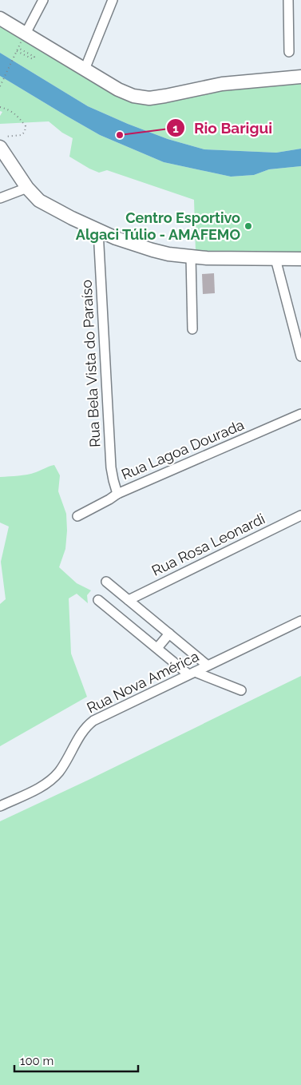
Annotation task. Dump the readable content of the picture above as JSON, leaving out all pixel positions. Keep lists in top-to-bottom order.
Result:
{
  "streets": {
    "street": [
      "Rua Bela Vista do Paraíso",
      "Rua Lagoa Dourada",
      "Rua Rosa Leonardi",
      "Rua Nova América"
    ]
  },
  "crossings": [
    ["Rua Bela Vista do Paraíso", "Rua Lagoa Dourada"]
  ],
  "places": ["Rio Barigui", "Centro Esportivo Algaci Túlio - AMAFEMO"],
  "scale_bar": "100 m"
}
